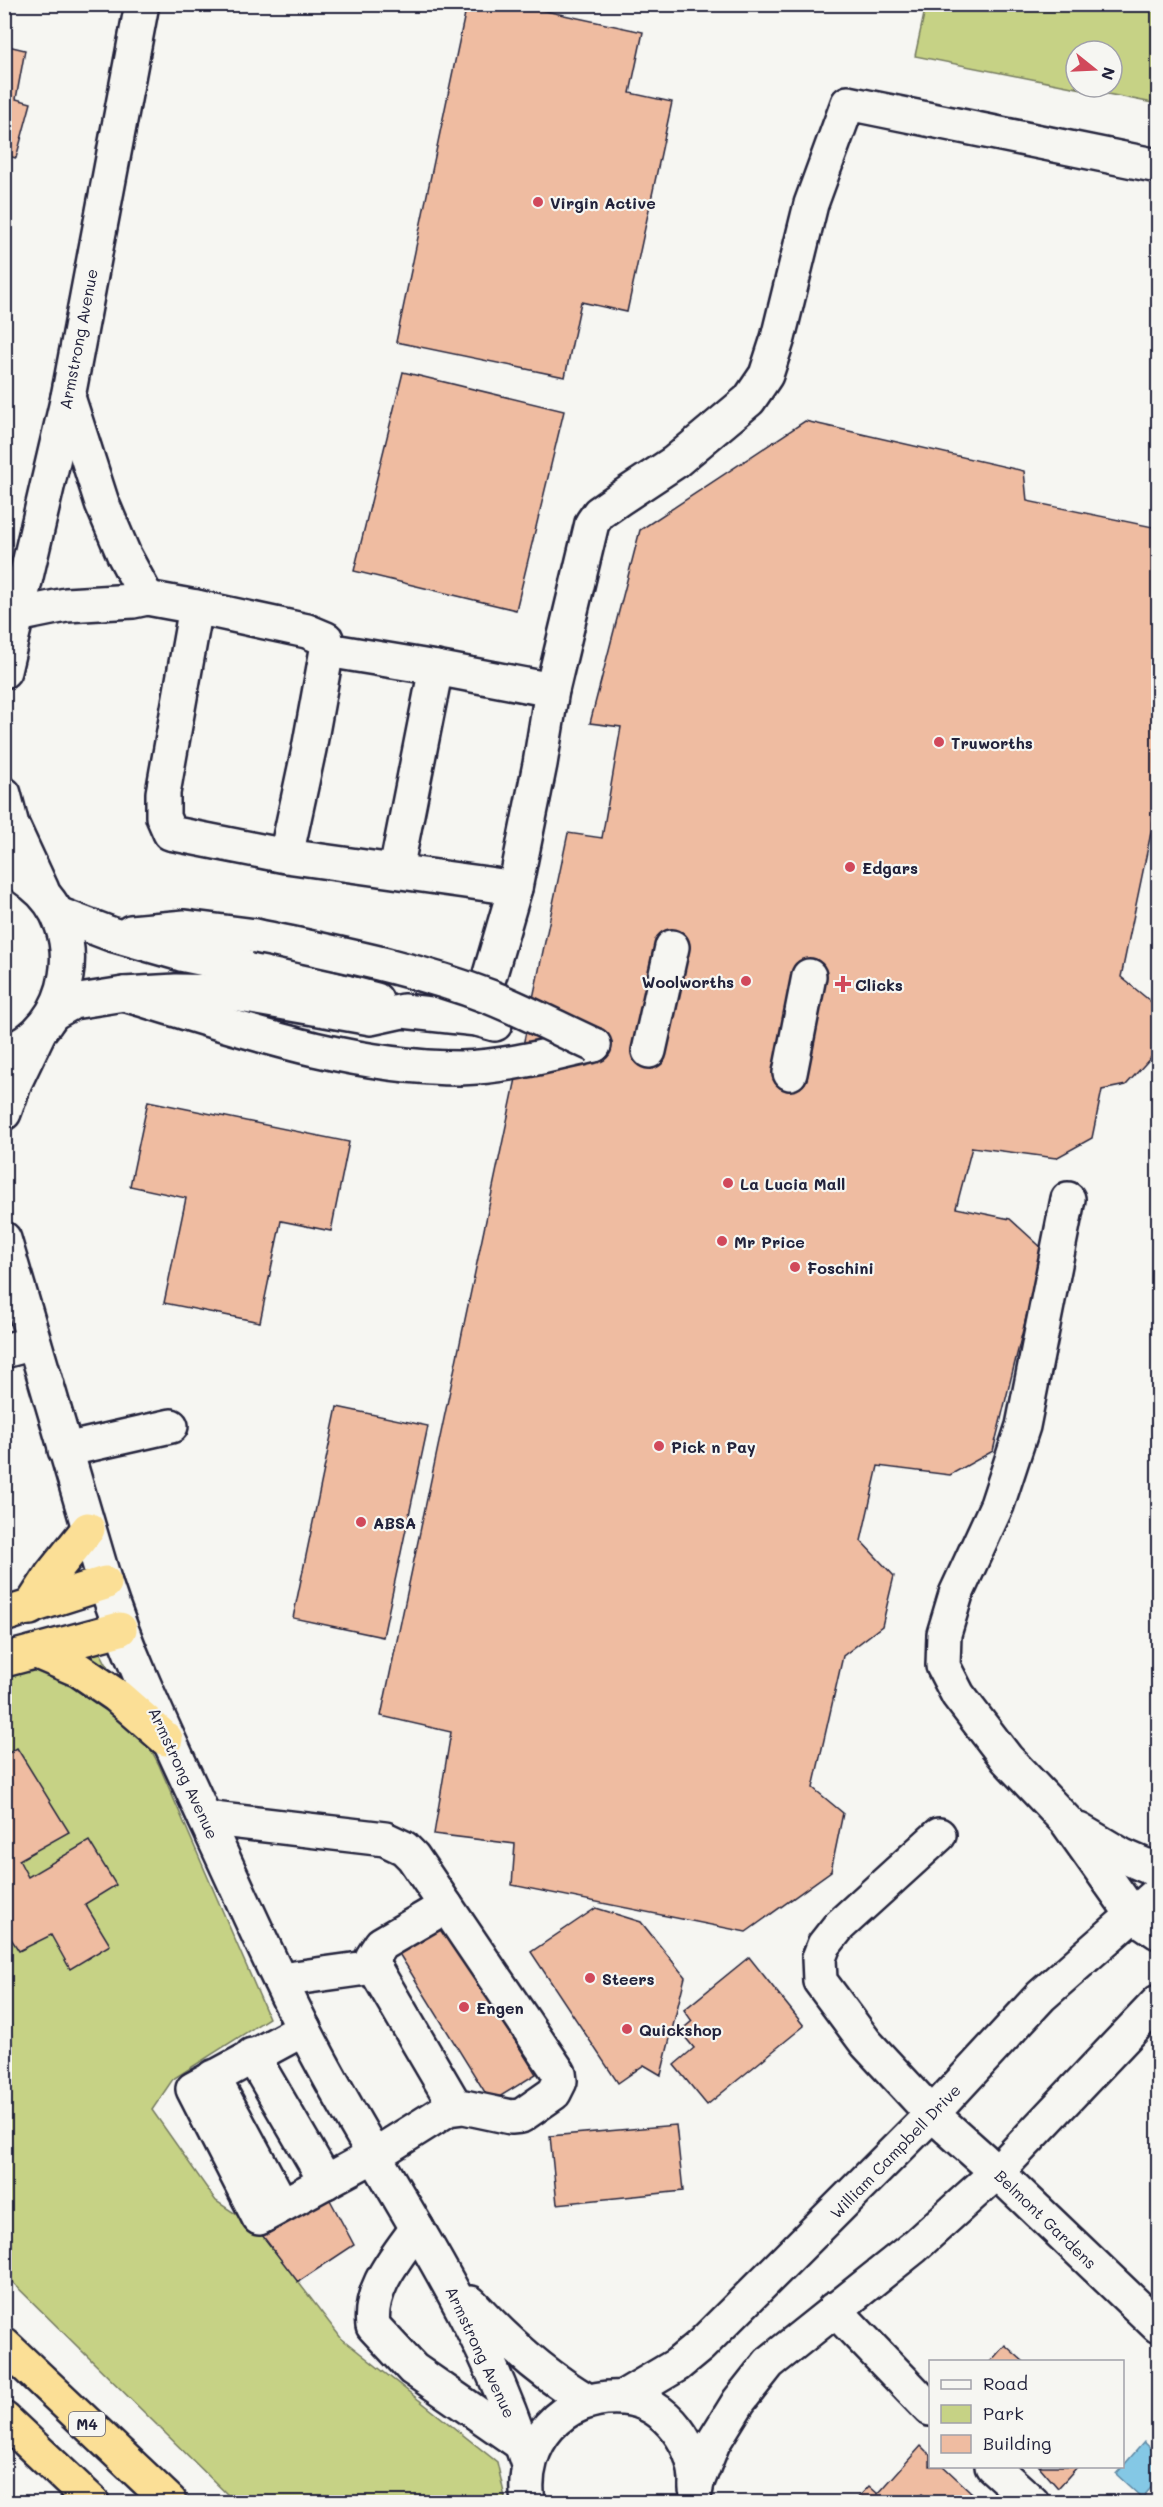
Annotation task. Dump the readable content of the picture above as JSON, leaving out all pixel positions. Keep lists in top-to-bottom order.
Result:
{
  "streets": {
    "highway": ["M4"],
    "street": ["Armstrong Avenue", "William Campbell Drive", "Belmont Gardens"]
  },
  "crossings": [
    ["William Campbell Drive", "Belmont Gardens"]
  ],
  "places": {
    "other": [
      "Virgin Active",
      "Truworths",
      "Edgars",
      "Woolworths",
      "La Lucia Mall",
      "Mr Price",
      "Foschini",
      "Pick n Pay",
      "ABSA",
      "Steers",
      "Engen",
      "Quickshop"
    ],
    "health": ["Clicks"]
  },
  "legend": ["Road", "Park", "Building"],
  "north": "right"
}
